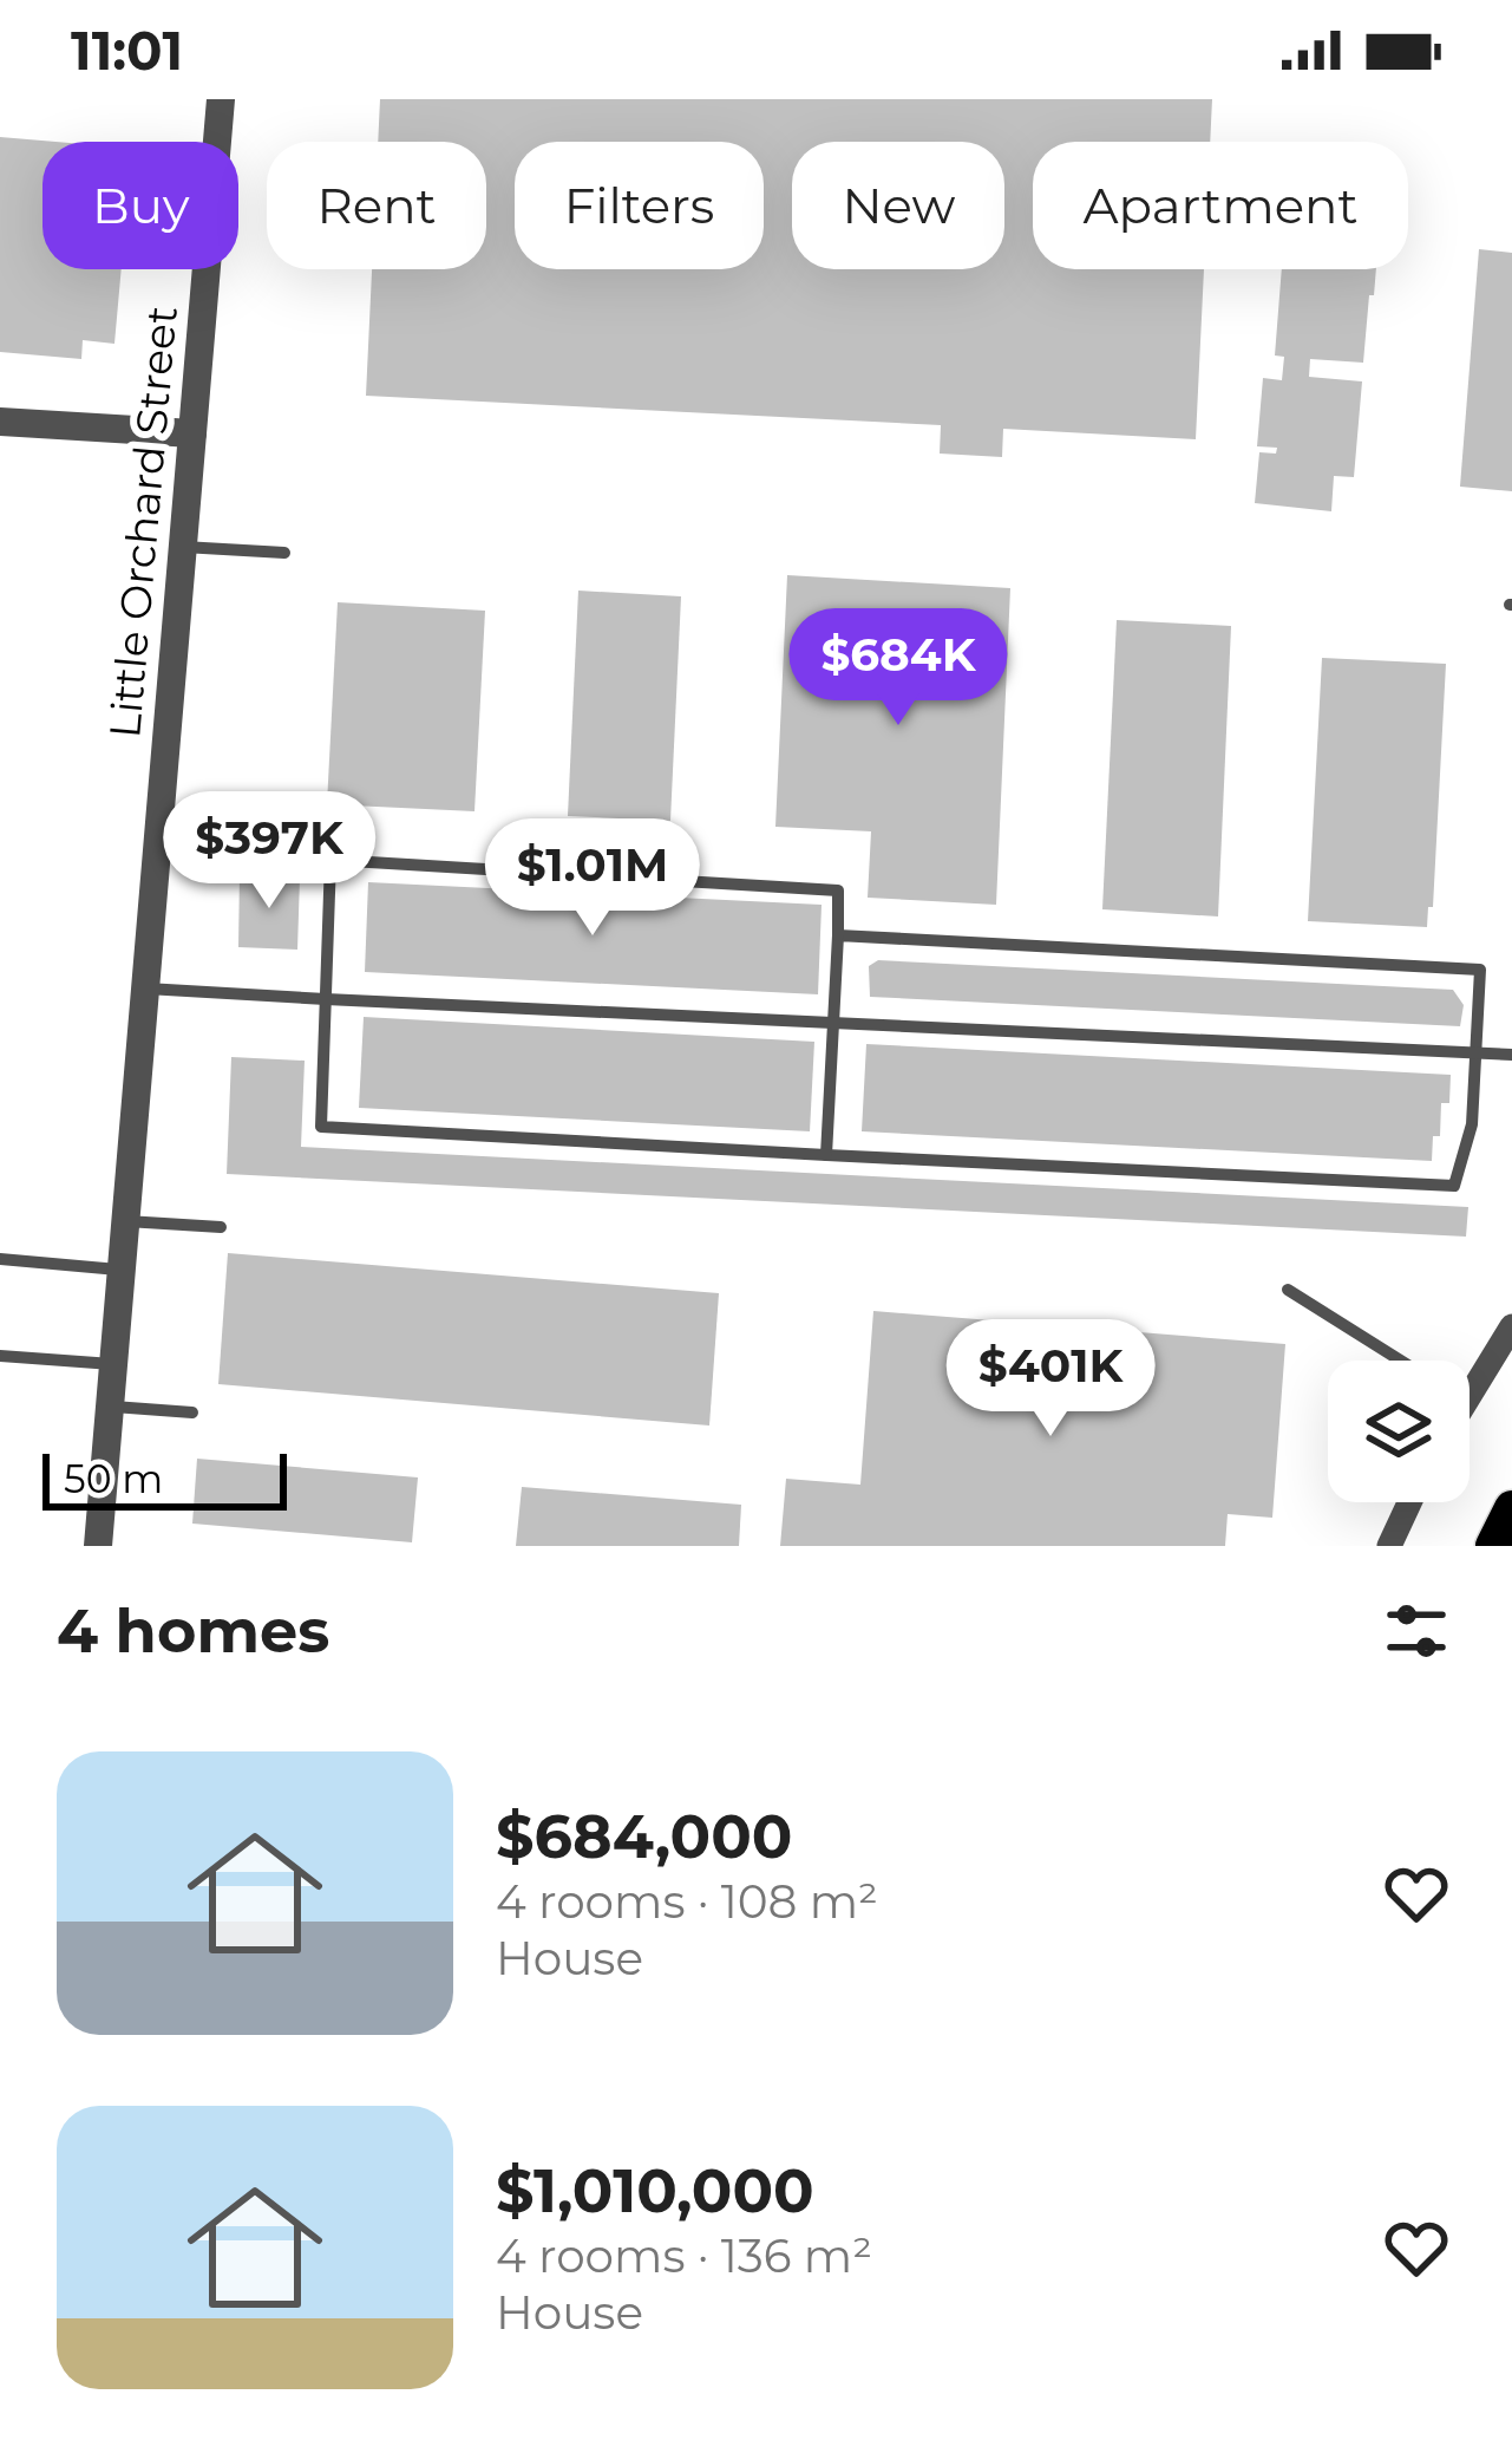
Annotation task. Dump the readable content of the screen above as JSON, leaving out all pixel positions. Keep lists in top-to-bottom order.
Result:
{
  "streets": {
    "street": ["Little Orchard Street"]
  },
  "scale_bar": "50 m",
  "page": {
    "status": "11:01",
    "chip": [
      "Buy",
      "Rent",
      "Filters",
      "New",
      "Apartment"
    ],
    "price": [
      "$684K",
      "$397K",
      "$1.01M",
      "$401K"
    ],
    "scale": "50 m",
    "heading": "4 homes",
    "list": [
      {
        "name": "$684,000",
        "note": "4 rooms · 108 m² · House"
      },
      {
        "name": "$1,010,000",
        "note": "4 rooms · 136 m² · House"
      }
    ]
  }
}
